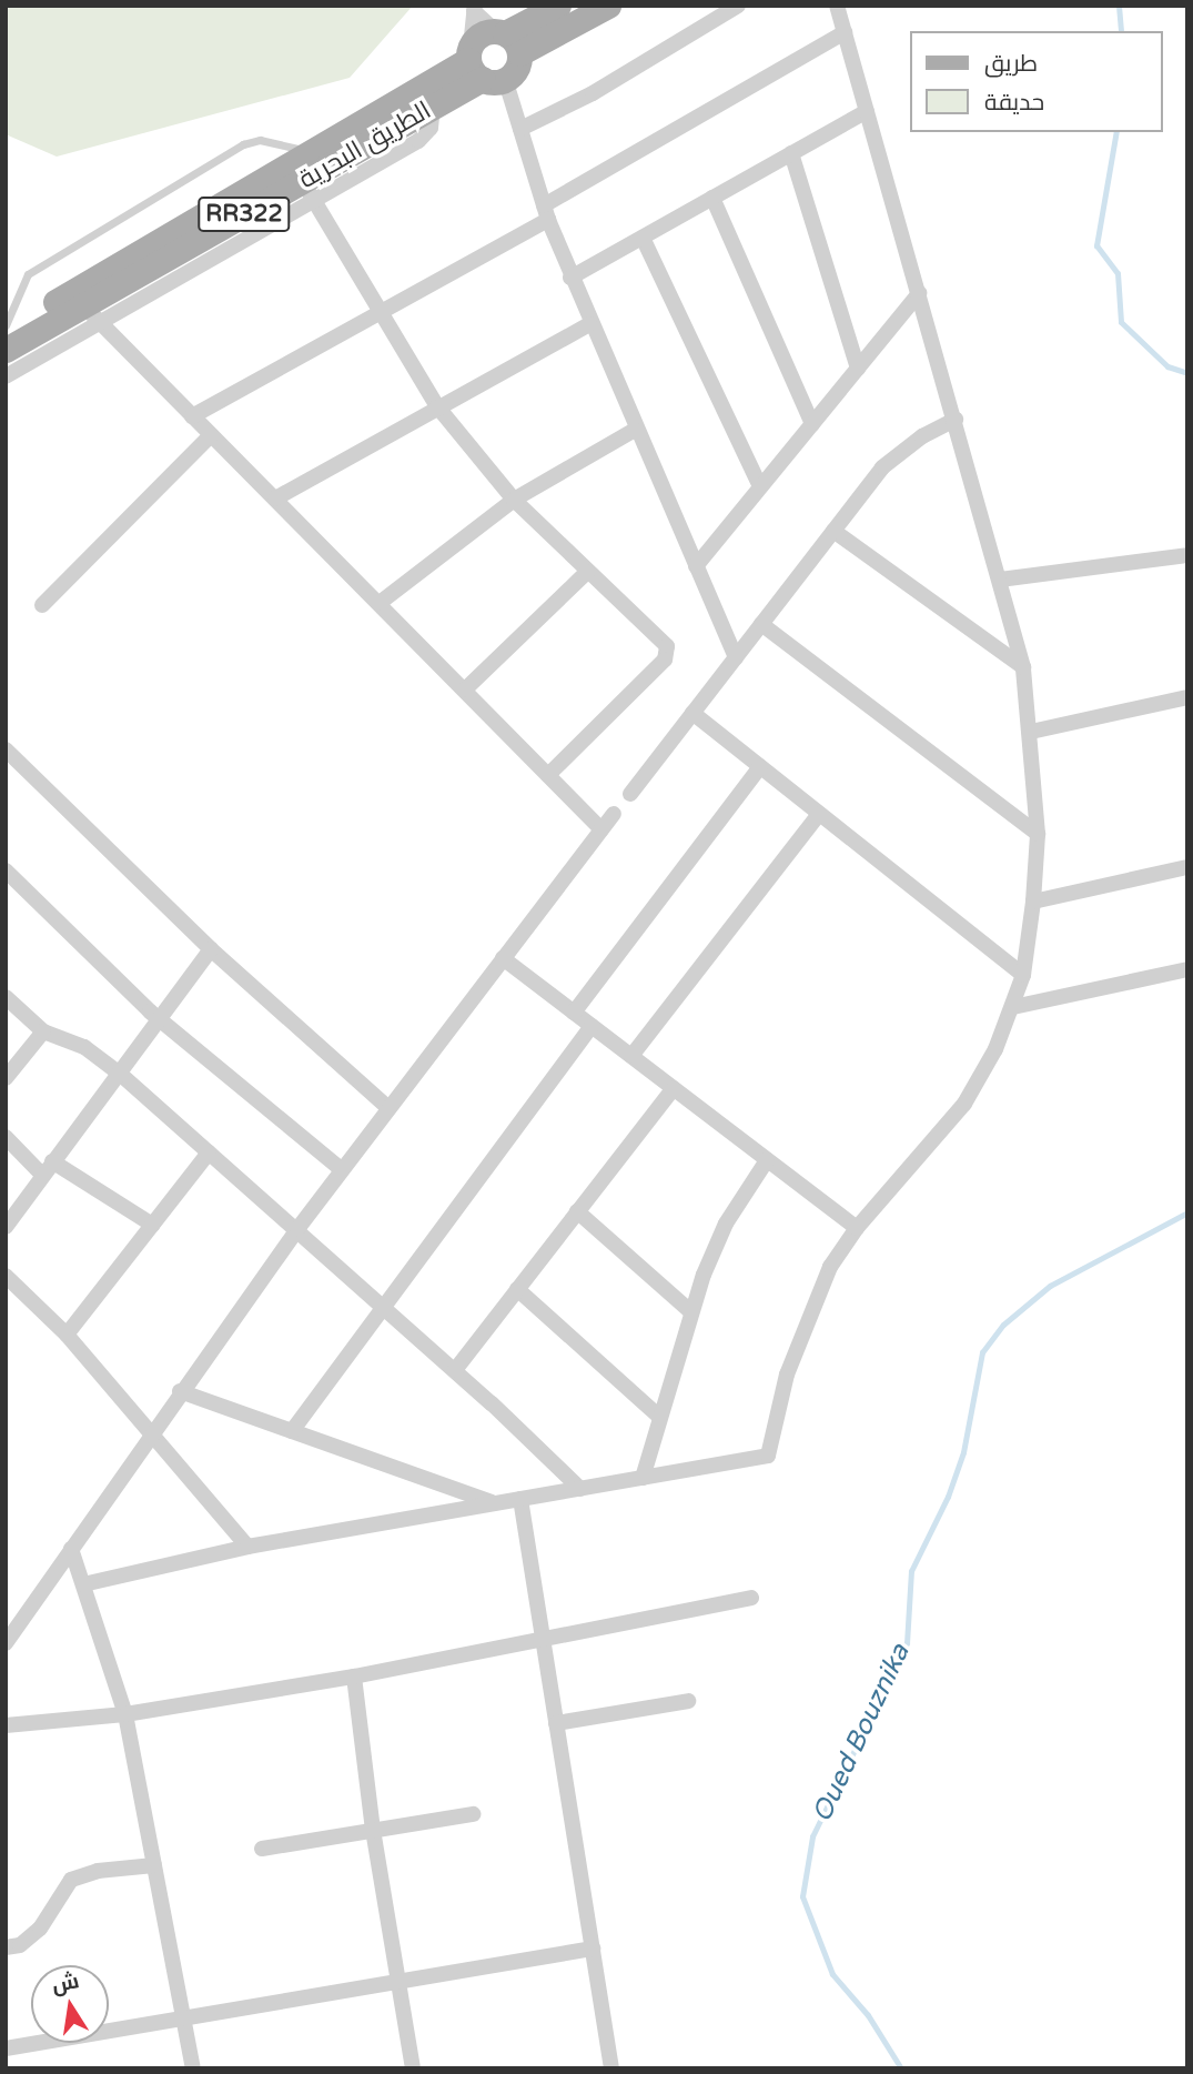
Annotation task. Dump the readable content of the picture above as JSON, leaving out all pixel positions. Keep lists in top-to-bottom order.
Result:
{
  "streets": {
    "main road": ["الطريق البحرية", "RR322"]
  },
  "crossings": [
    ["الطريق البحرية", "RR322"]
  ],
  "water": ["Oued Bouznika"],
  "legend": ["طريق", "حديقة"],
  "north": "top"
}
